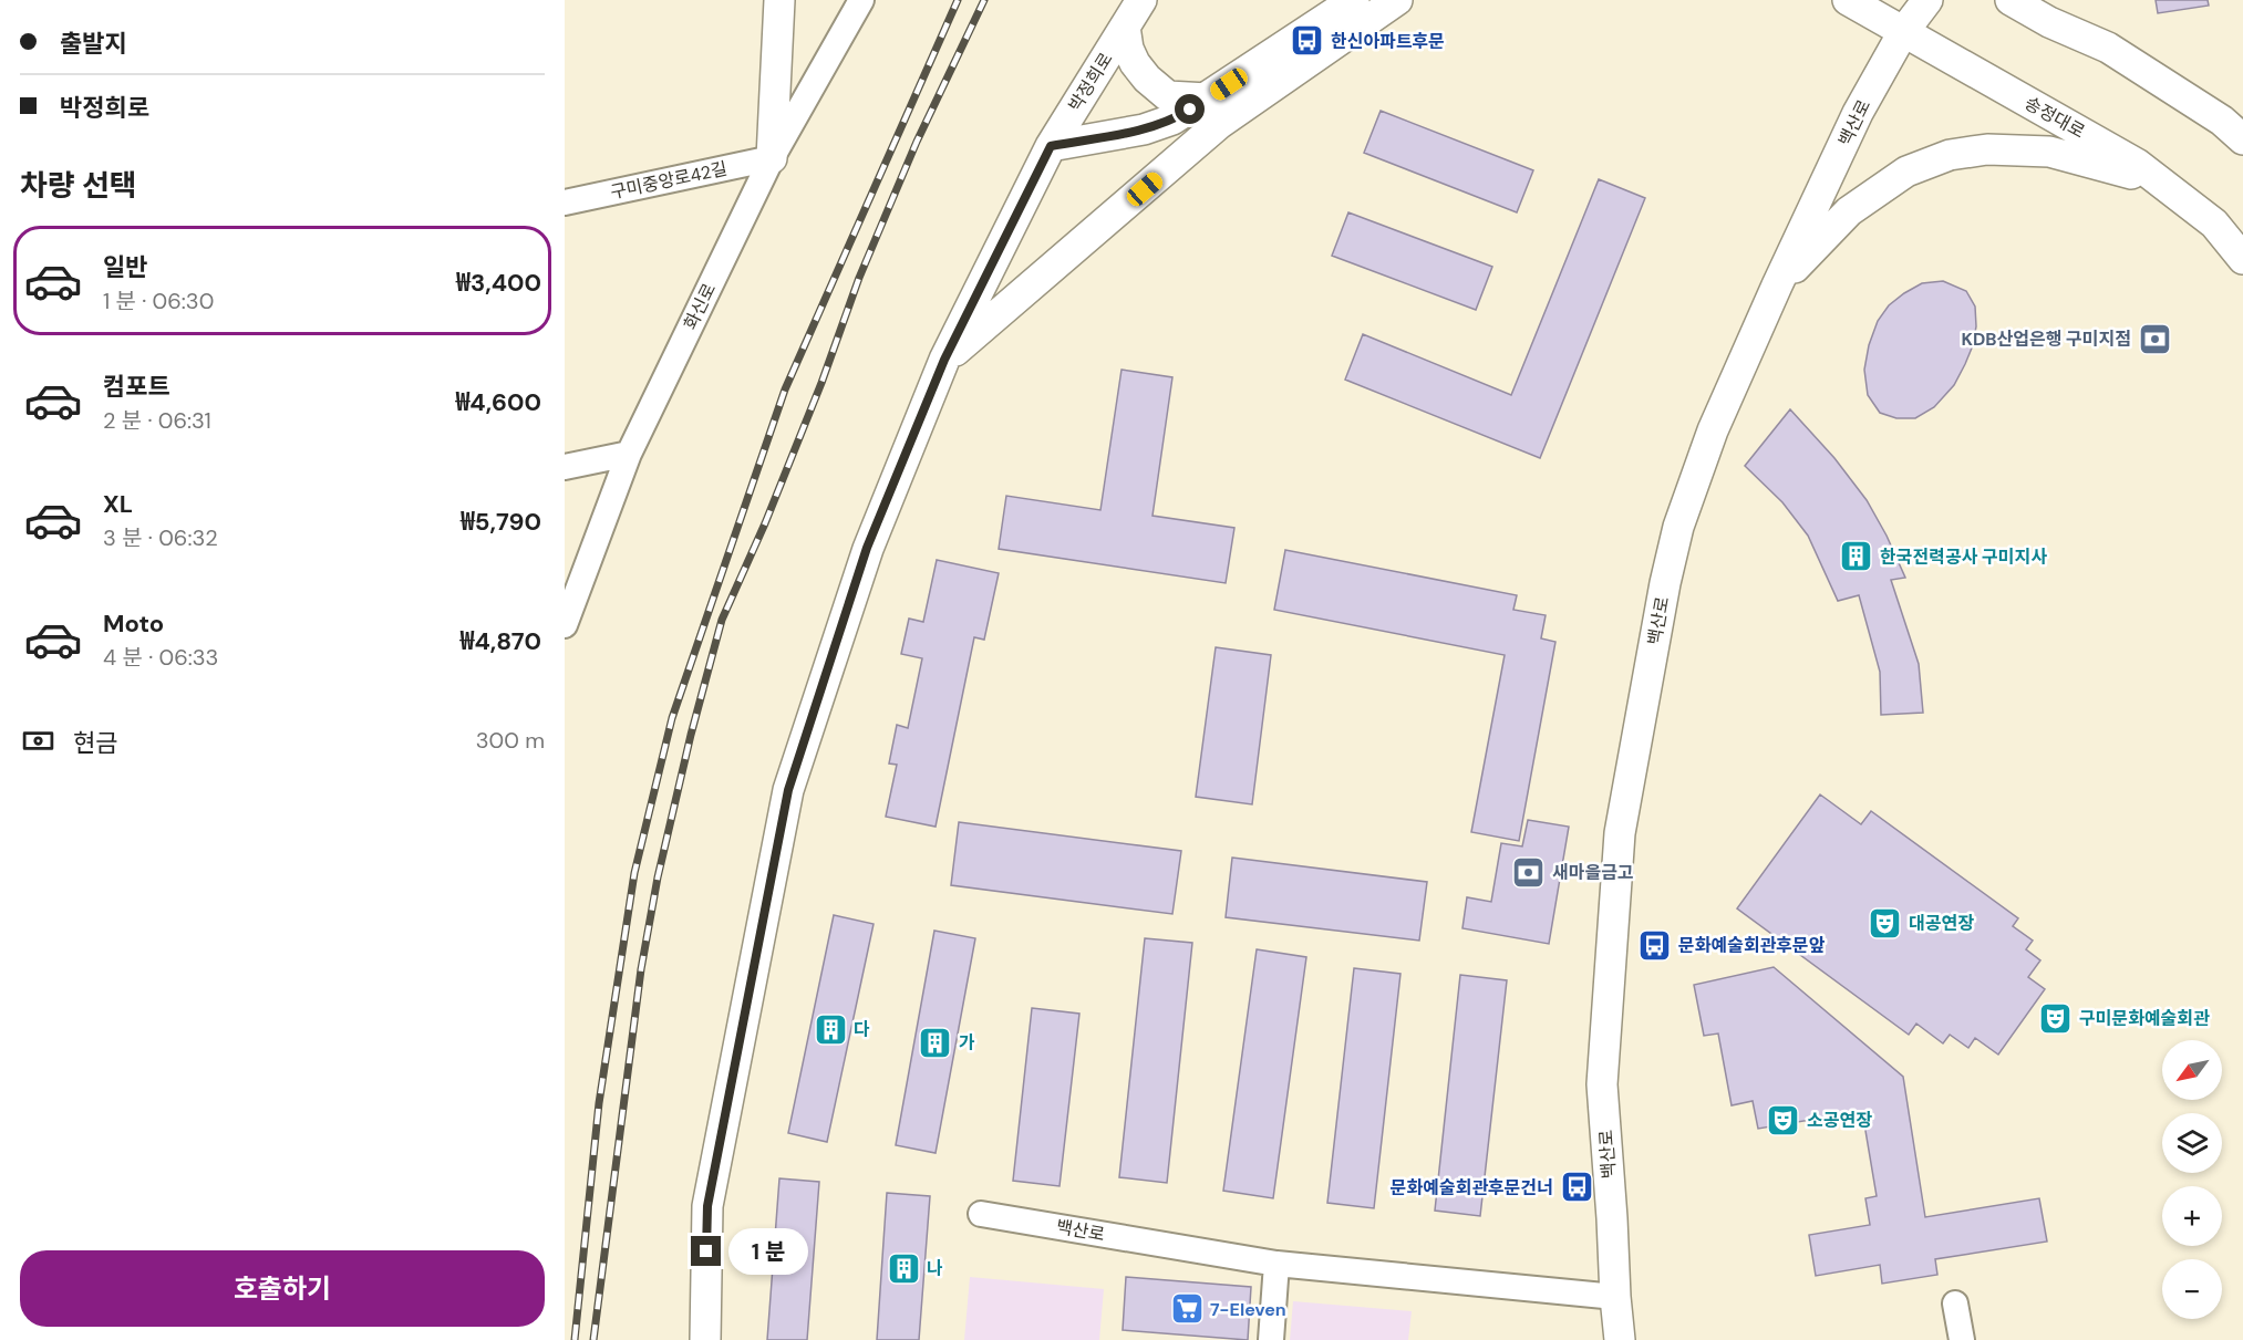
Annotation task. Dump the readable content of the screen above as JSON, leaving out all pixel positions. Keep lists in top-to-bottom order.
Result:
{
  "streets": {
    "street": [
      "박정희로",
      "송정대로",
      "백산로",
      "구미중앙로42길",
      "화신로"
    ]
  },
  "crossings": [
    ["송정대로", "백산로"],
    ["구미중앙로42길", "화신로"]
  ],
  "places": {
    "bus stop": ["한신아파트후문", "문화예술회관후문앞", "문화예술회관후문건너"],
    "bank": ["KDB산업은행 구미지점", "새마을금고"],
    "building": [
      "한국전력공사 구미지사",
      "다",
      "가",
      "나"
    ],
    "theatre": ["대공연장", "구미문화예술회관", "소공연장"],
    "supermarket": ["7-Eleven"]
  },
  "north": "bottom left",
  "page": {
    "banner": ["출발지", "박정희로"],
    "heading": "차량 선택",
    "list": [
      {
        "name": "일반",
        "note": "1 분 · 06:30",
        "value": "₩3,400"
      },
      {
        "name": "컴포트",
        "note": "2 분 · 06:31",
        "value": "₩4,600"
      },
      {
        "name": "XL",
        "note": "3 분 · 06:32",
        "value": "₩5,790"
      },
      {
        "name": "Moto",
        "note": "4 분 · 06:33",
        "value": "₩4,870"
      }
    ],
    "pay": ["현금", "300 m"],
    "map_buttons": ["+", "−"],
    "bubble": "1 분",
    "buttons": "호출하기"
  }
}
